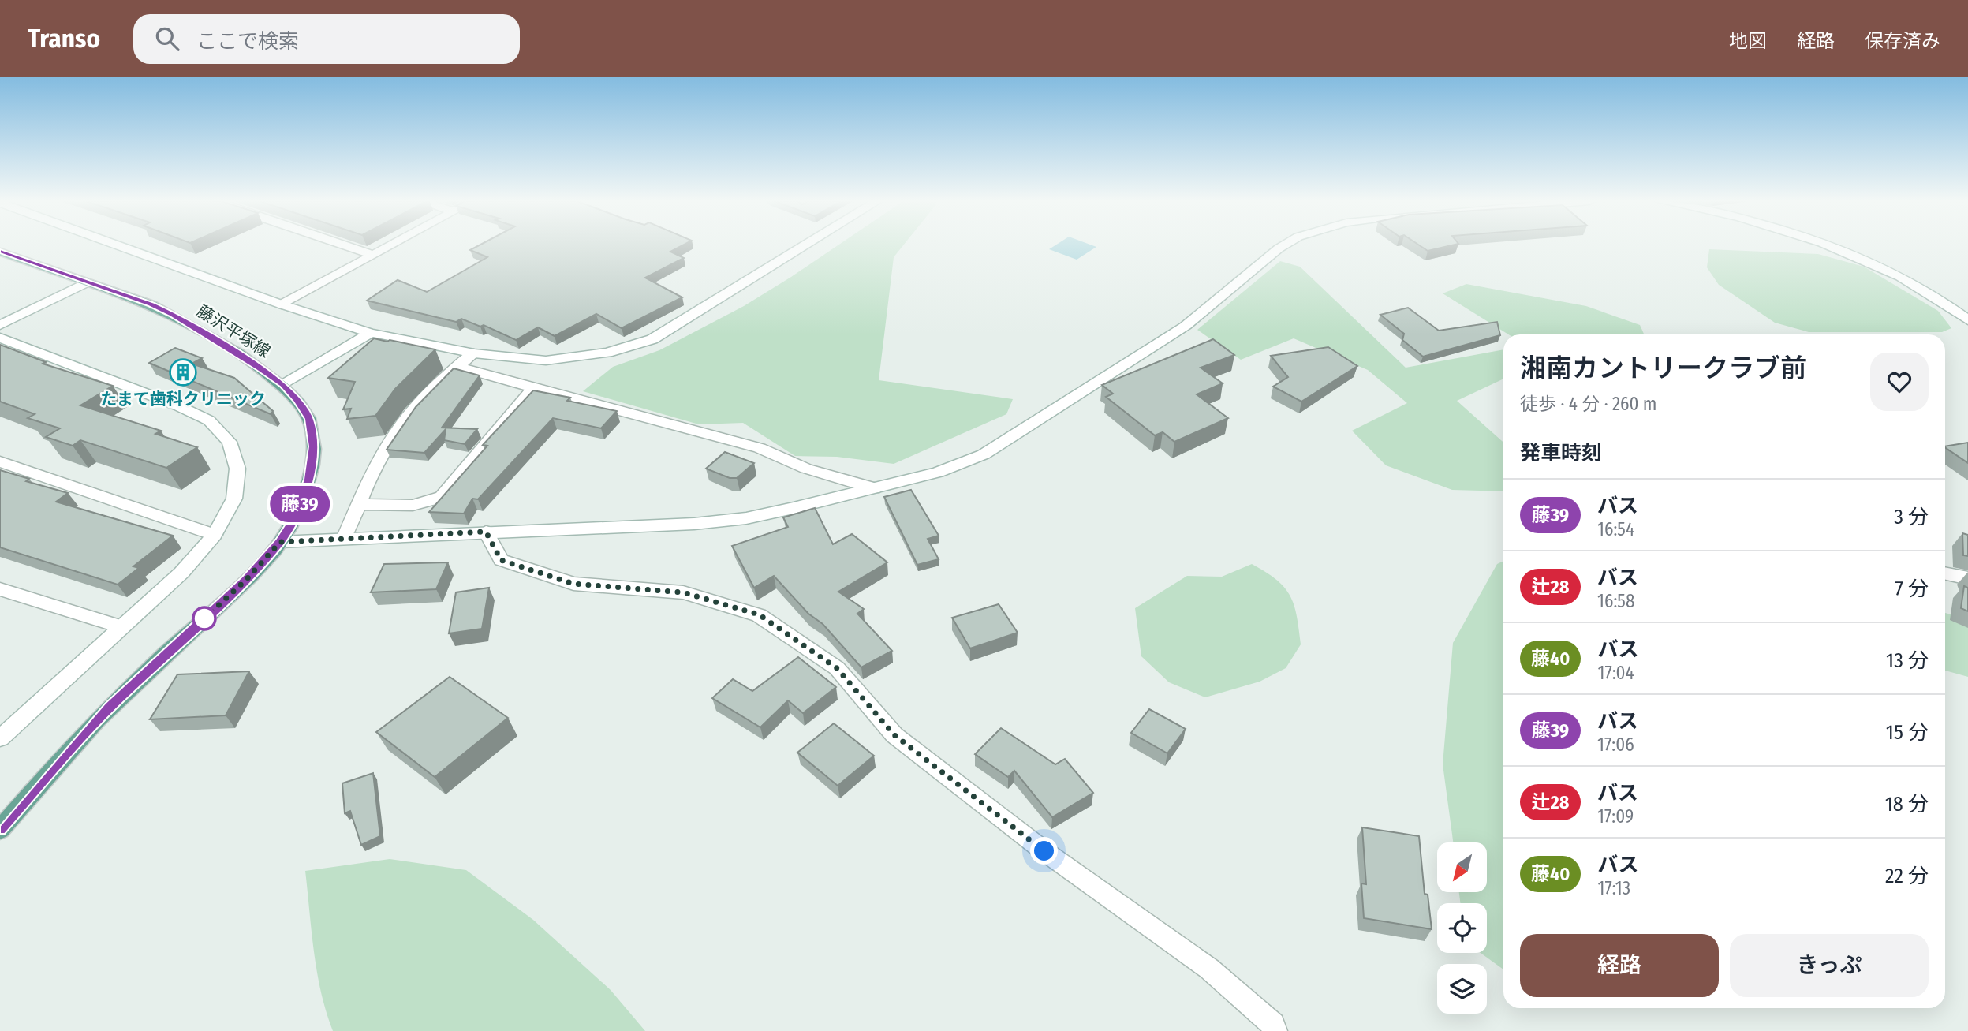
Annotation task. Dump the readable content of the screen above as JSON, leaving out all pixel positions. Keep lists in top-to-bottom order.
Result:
{
  "streets": {
    "main road": ["藤沢平塚線"]
  },
  "places": {
    "building": ["たまて歯科クリニック"]
  },
  "lines": ["bus line 藤39"],
  "north": "bottom left",
  "page": {
    "header": "Transo",
    "search": "ここで検索",
    "nav": ["地図", "経路", "保存済み"],
    "on_map": "藤39",
    "heading": [
      ["湘南カントリークラブ前", "徒歩 · 4 分 · 260 m"],
      "発車時刻"
    ],
    "list": [
      {
        "mark": "藤39",
        "name": "バス",
        "note": "16:54",
        "value": "3 分"
      },
      {
        "mark": "辻28",
        "name": "バス",
        "note": "16:58",
        "value": "7 分"
      },
      {
        "mark": "藤40",
        "name": "バス",
        "note": "17:04",
        "value": "13 分"
      },
      {
        "mark": "藤39",
        "name": "バス",
        "note": "17:06",
        "value": "15 分"
      },
      {
        "mark": "辻28",
        "name": "バス",
        "note": "17:09",
        "value": "18 分"
      },
      {
        "mark": "藤40",
        "name": "バス",
        "note": "17:13",
        "value": "22 分"
      }
    ],
    "buttons": ["経路", "きっぷ"]
  }
}
